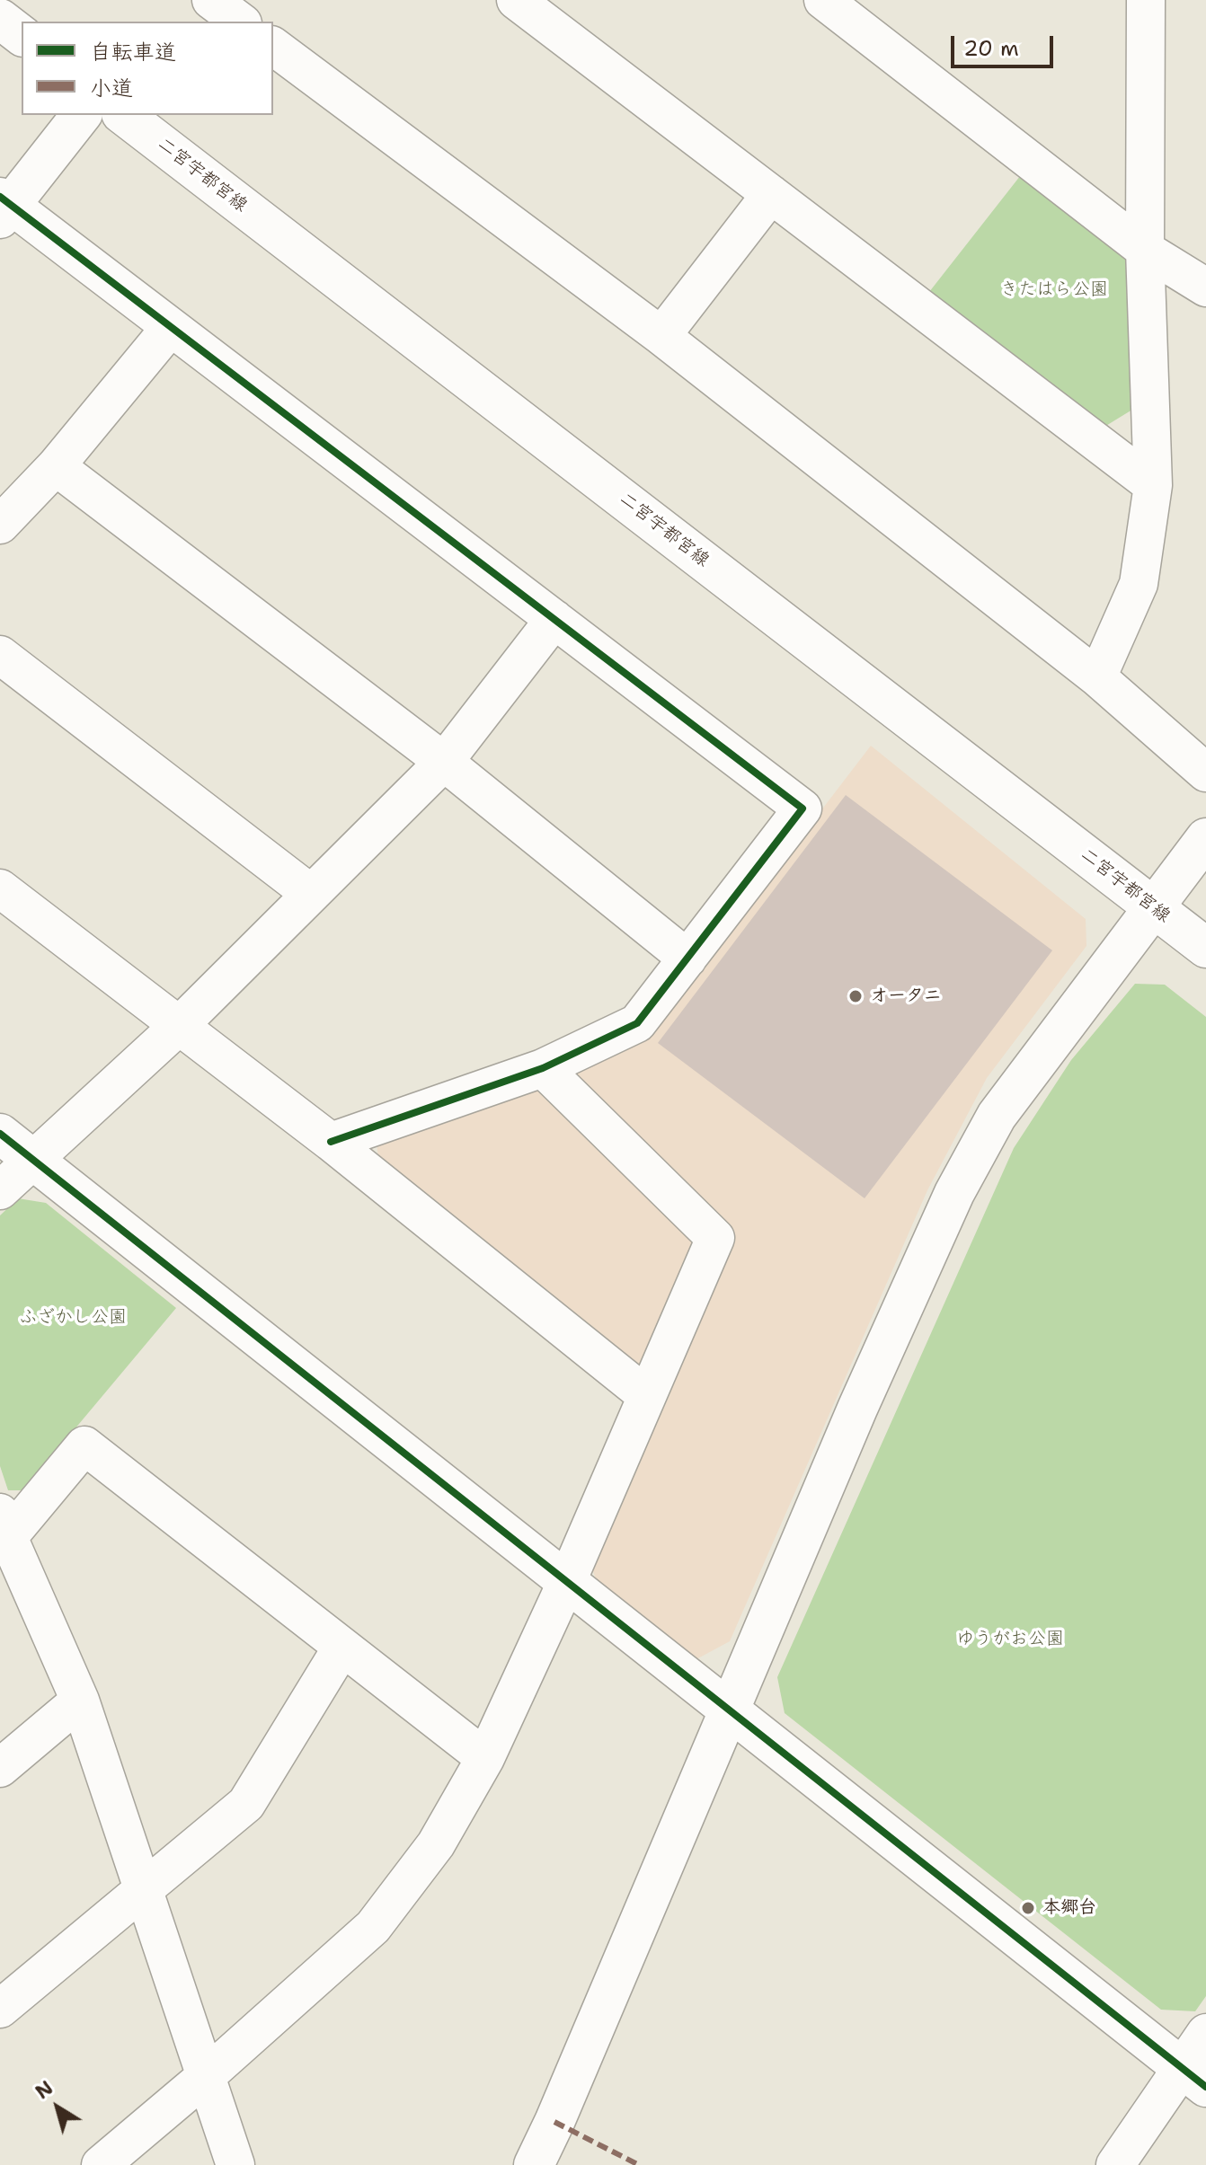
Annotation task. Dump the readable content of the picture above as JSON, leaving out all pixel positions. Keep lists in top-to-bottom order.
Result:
{
  "streets": {
    "street": ["二宮宇都宮線"]
  },
  "parks": ["きたはら公園", "ふざかし公園", "ゆうがお公園"],
  "places": ["オータニ", "本郷台"],
  "legend": ["自転車道", "小道"],
  "scale_bar": "20 m",
  "north": "top left"
}
